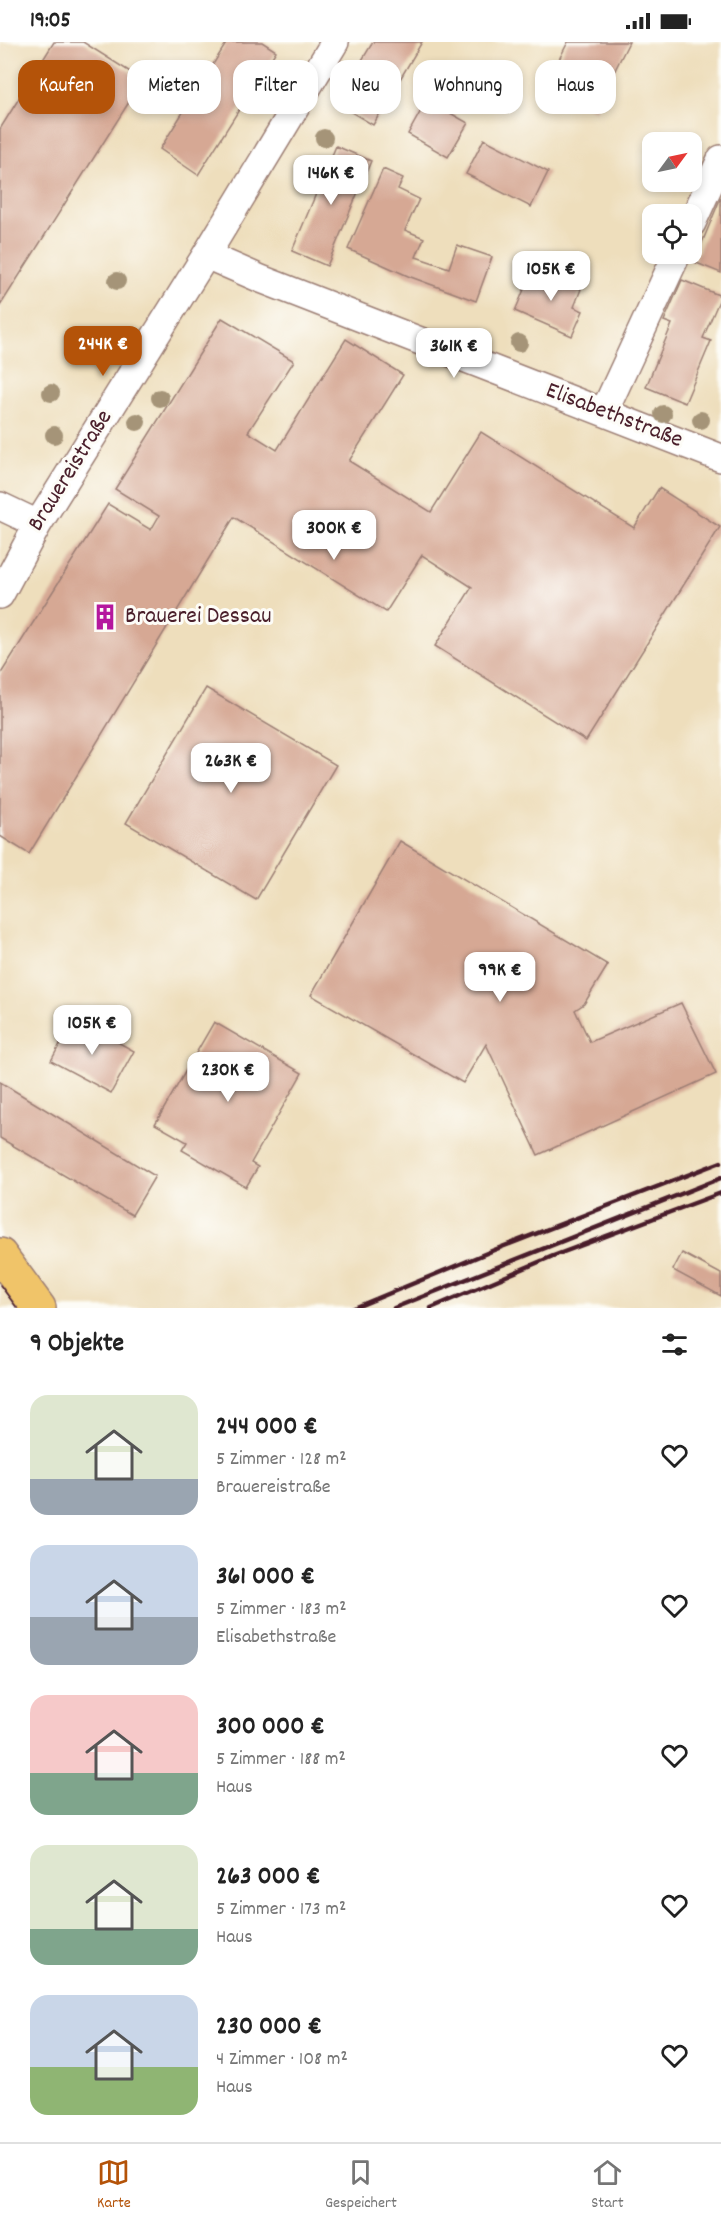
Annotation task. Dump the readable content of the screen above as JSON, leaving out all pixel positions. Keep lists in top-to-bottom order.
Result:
{
  "streets": {
    "street": ["Elisabethstraße", "Brauereistraße"]
  },
  "crossings": [
    ["Elisabethstraße", "Brauereistraße"]
  ],
  "places": {
    "building": ["Brauerei Dessau"]
  },
  "north": "top right",
  "page": {
    "status": "19:05",
    "chip": [
      "Kaufen",
      "Mieten",
      "Filter",
      "Neu",
      "Wohnung",
      "Haus"
    ],
    "price": [
      "146K €",
      "105K €",
      "244K €",
      "361K €",
      "300K €",
      "263K €",
      "99K €",
      "105K €",
      "230K €"
    ],
    "heading": "9 Objekte",
    "list": [
      {
        "name": "244 000 €",
        "note": "5 Zimmer · 128 m² · Brauereistraße"
      },
      {
        "name": "361 000 €",
        "note": "5 Zimmer · 183 m² · Elisabethstraße"
      },
      {
        "name": "300 000 €",
        "note": "5 Zimmer · 188 m² · Haus"
      },
      {
        "name": "263 000 €",
        "note": "5 Zimmer · 173 m² · Haus"
      },
      {
        "name": "230 000 €",
        "note": "4 Zimmer · 108 m² · Haus"
      }
    ],
    "tabs": ["Karte", "Gespeichert", "Start"]
  }
}
